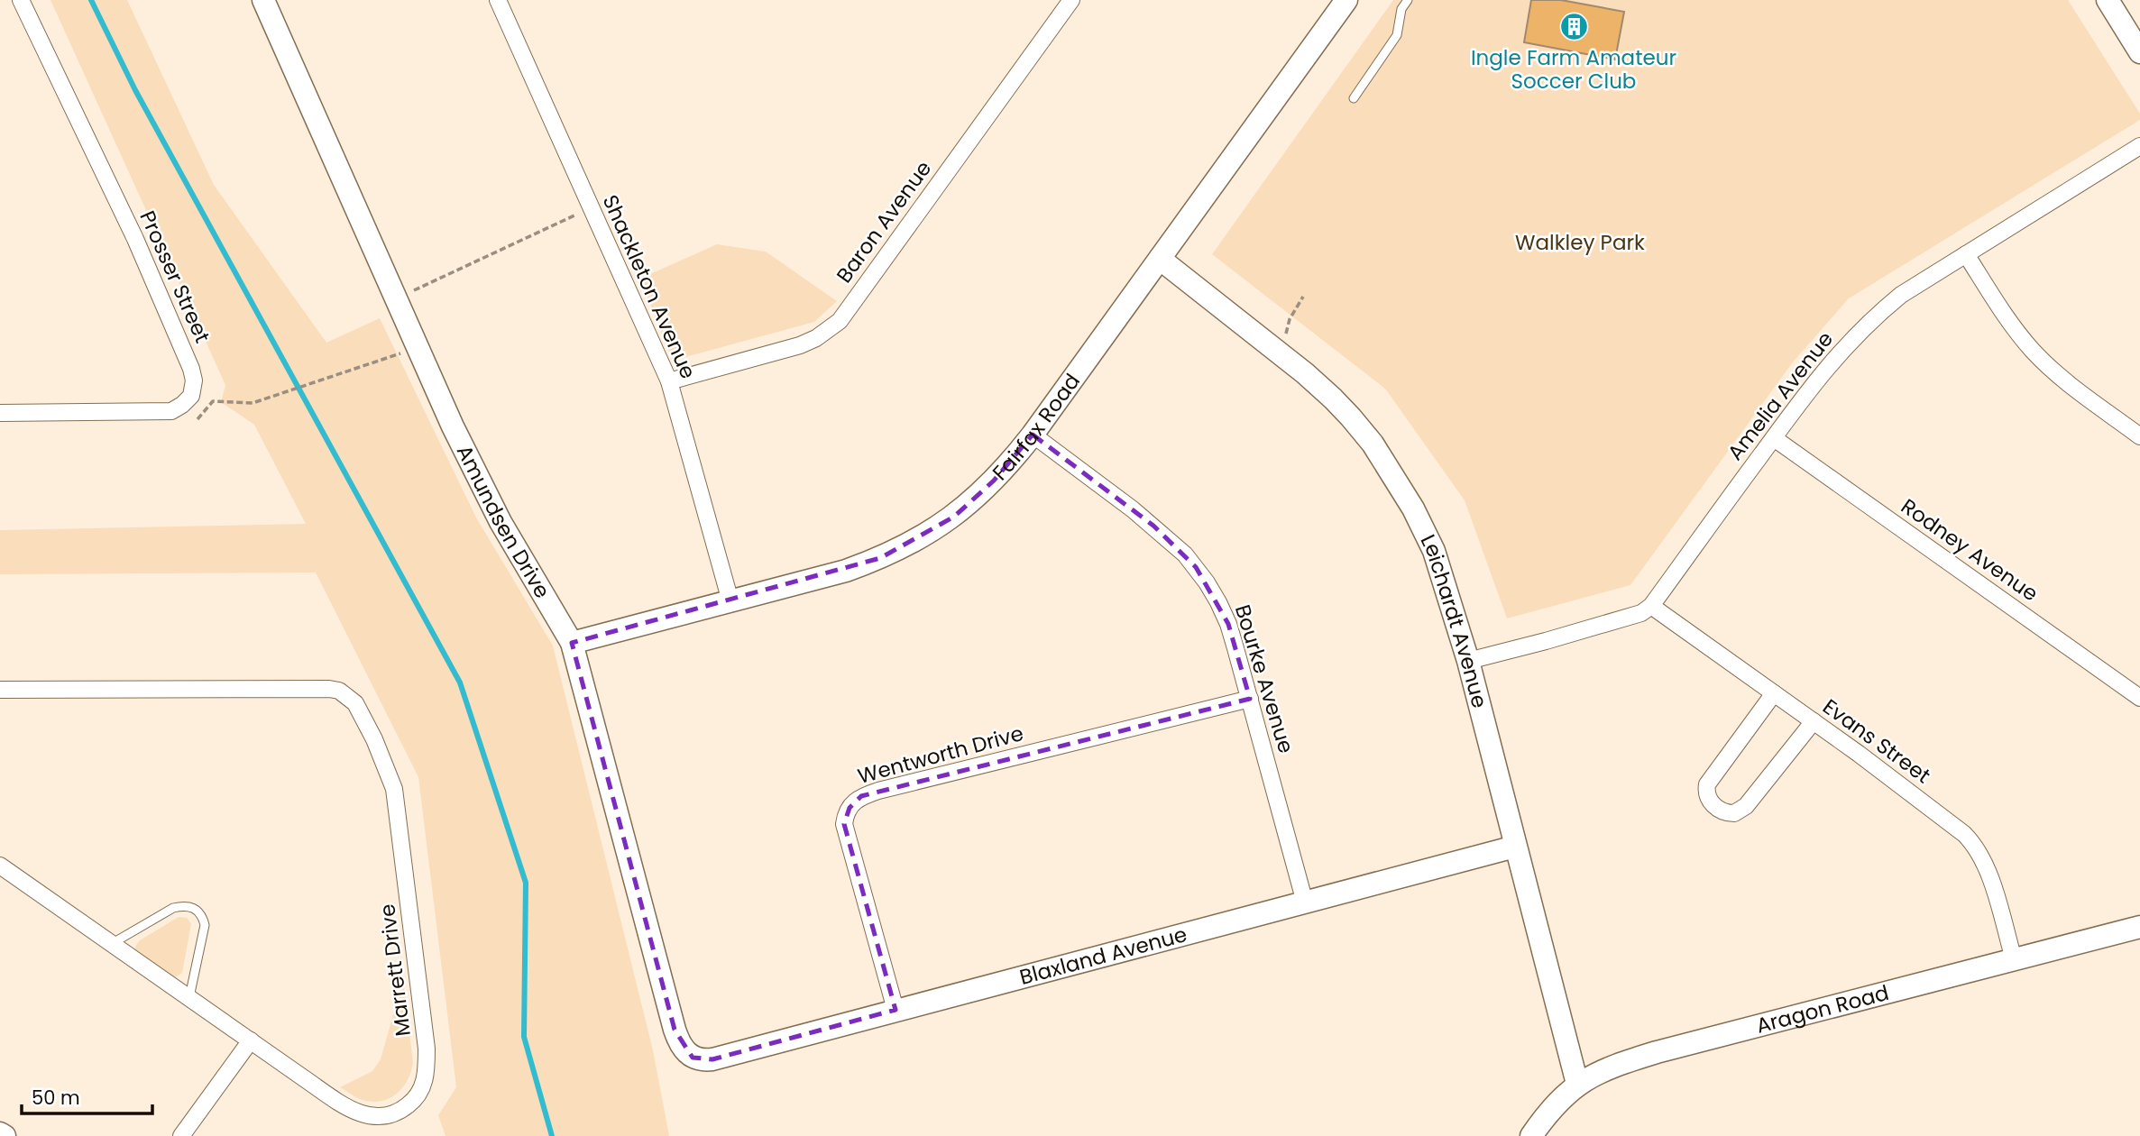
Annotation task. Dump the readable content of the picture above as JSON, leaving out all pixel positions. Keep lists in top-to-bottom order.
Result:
{
  "streets": {
    "street": [
      "Baron Avenue",
      "Prosser Street",
      "Shackleton Avenue",
      "Amelia Avenue",
      "Fairfax Road",
      "Amundsen Drive",
      "Rodney Avenue",
      "Leichardt Avenue",
      "Bourke Avenue",
      "Evans Street",
      "Wentworth Drive",
      "Blaxland Avenue",
      "Marrett Drive",
      "Aragon Road"
    ]
  },
  "crossings": [
    ["Baron Avenue", "Shackleton Avenue"],
    ["Shackleton Avenue", "Fairfax Road"],
    ["Amelia Avenue", "Rodney Avenue"],
    ["Amelia Avenue", "Leichardt Avenue"],
    ["Amelia Avenue", "Evans Street"],
    ["Fairfax Road", "Amundsen Drive"],
    ["Fairfax Road", "Leichardt Avenue"],
    ["Fairfax Road", "Bourke Avenue"],
    ["Amundsen Drive", "Blaxland Avenue"],
    ["Leichardt Avenue", "Blaxland Avenue"],
    ["Leichardt Avenue", "Aragon Road"],
    ["Bourke Avenue", "Wentworth Drive"],
    ["Bourke Avenue", "Blaxland Avenue"],
    ["Evans Street", "Aragon Road"],
    ["Wentworth Drive", "Blaxland Avenue"]
  ],
  "parks": ["Walkley Park"],
  "places": {
    "building": ["Ingle Farm Amateur Soccer Club"]
  },
  "scale_bar": "50 m"
}
